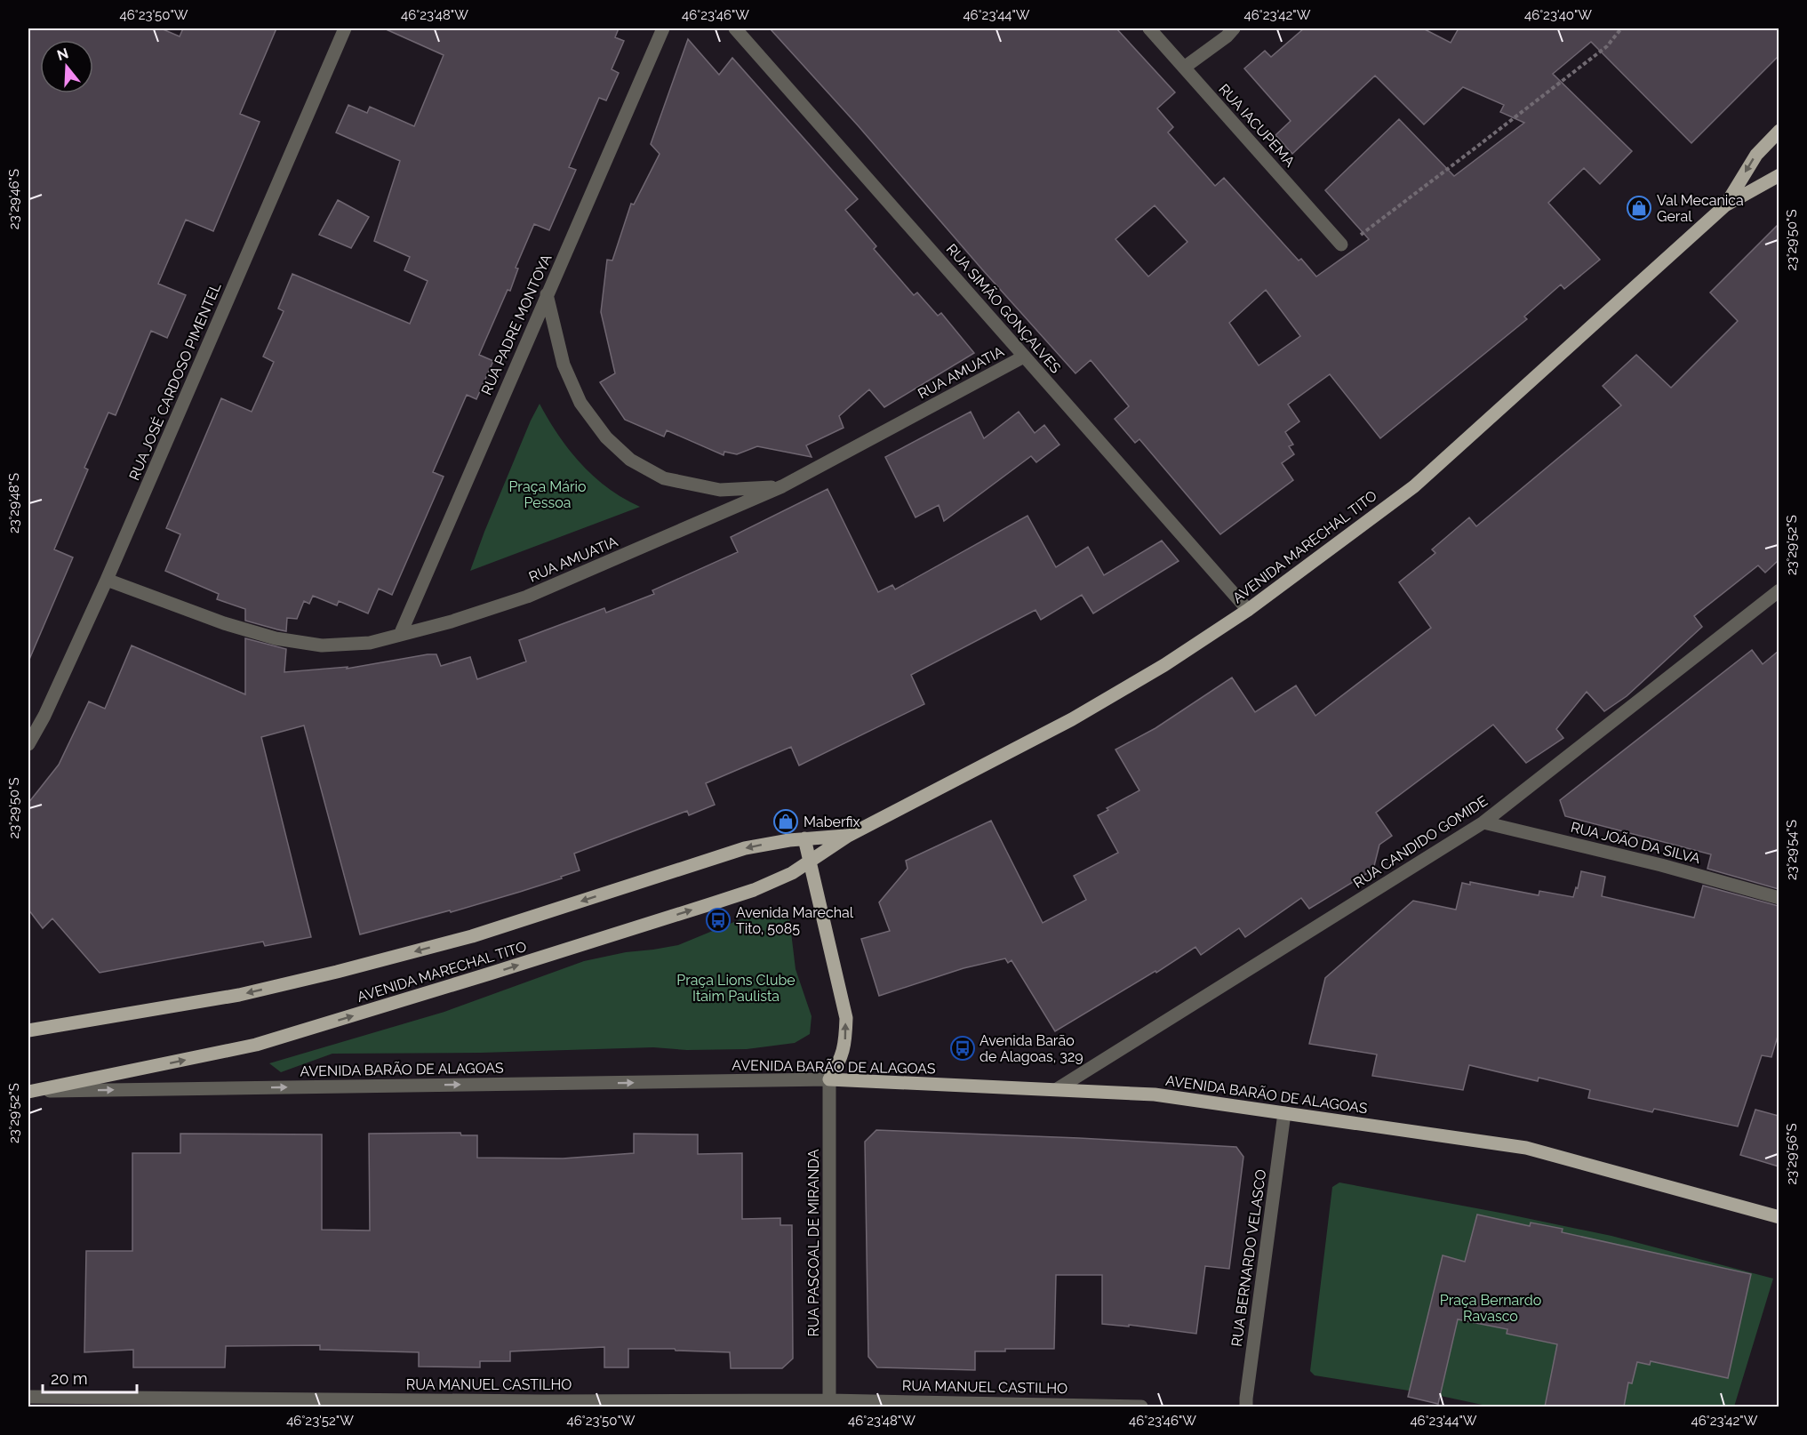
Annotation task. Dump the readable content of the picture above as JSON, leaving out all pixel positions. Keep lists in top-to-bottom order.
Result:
{
  "streets": {
    "main road": ["AVENIDA MARECHAL TITO", "AVENIDA BARÃO DE ALAGOAS"],
    "street": [
      "RUA IACUPEMA",
      "RUA SIMÃO GONÇALVES",
      "RUA PADRE MONTOYA",
      "RUA AMUATIA",
      "RUA JOSÉ CARDOSO PIMENTEL",
      "RUA CANDIDO GOMIDE",
      "RUA JOÃO DA SILVA",
      "RUA PASCOAL DE MIRANDA",
      "RUA BERNARDO VELASCO",
      "RUA MANUEL CASTILHO"
    ]
  },
  "crossings": [
    ["RUA SIMÃO GONÇALVES", "RUA AMUATIA"],
    ["RUA SIMÃO GONÇALVES", "AVENIDA MARECHAL TITO"],
    ["RUA PADRE MONTOYA", "RUA AMUATIA"],
    ["RUA AMUATIA", "RUA JOSÉ CARDOSO PIMENTEL"],
    ["AVENIDA MARECHAL TITO", "AVENIDA BARÃO DE ALAGOAS"],
    ["RUA CANDIDO GOMIDE", "RUA JOÃO DA SILVA"],
    ["RUA CANDIDO GOMIDE", "AVENIDA BARÃO DE ALAGOAS"],
    ["AVENIDA BARÃO DE ALAGOAS", "RUA PASCOAL DE MIRANDA"],
    ["AVENIDA BARÃO DE ALAGOAS", "RUA BERNARDO VELASCO"],
    ["RUA PASCOAL DE MIRANDA", "RUA MANUEL CASTILHO"]
  ],
  "one_way": ["AVENIDA BARÃO DE ALAGOAS"],
  "parks": ["Praça Mário Pessoa", "Praça Lions Clube Itaim Paulista", "Praça Bernardo Ravasco"],
  "places": {
    "shop": ["Val Mecanica Geral", "Maberfix"],
    "bus stop": ["Avenida Marechal Tito, 5085", "Avenida Barão de Alagoas, 329"]
  },
  "scale_bar": "20 m",
  "north": "top",
  "coordinates": [
    "46°23'50\"W",
    "46°23'48\"W",
    "46°23'46\"W",
    "46°23'44\"W",
    "46°23'42\"W",
    "46°23'40\"W",
    "23°29'46\"S",
    "23°29'50\"S",
    "23°29'48\"S",
    "23°29'52\"S",
    "23°29'54\"S",
    "23°29'56\"S",
    "46°23'52\"W"
  ]
}
